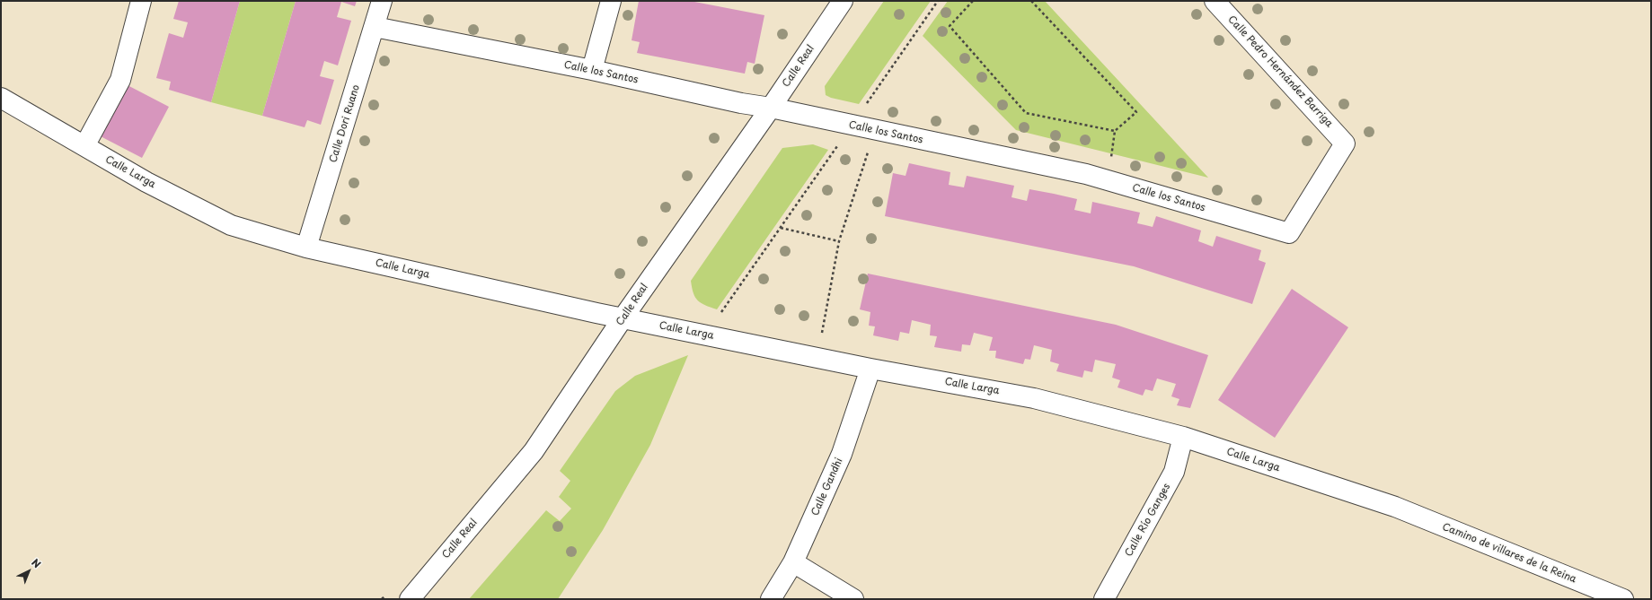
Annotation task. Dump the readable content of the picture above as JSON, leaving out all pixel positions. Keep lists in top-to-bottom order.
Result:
{
  "streets": {
    "street": [
      "Calle Real",
      "Calle Pedro Hernández Barriga",
      "Calle los Santos",
      "Calle Dori Ruano",
      "Calle Larga",
      "Calle Gandhi",
      "Calle Río Ganges",
      "Camino de villares de la Reina"
    ]
  },
  "crossings": [
    ["Calle Real", "Calle los Santos"],
    ["Calle Real", "Calle Larga"],
    ["Calle Pedro Hernández Barriga", "Calle los Santos"],
    ["Calle los Santos", "Calle Dori Ruano"],
    ["Calle Dori Ruano", "Calle Larga"],
    ["Calle Larga", "Calle Gandhi"],
    ["Calle Larga", "Calle Río Ganges"],
    ["Calle Larga", "Camino de villares de la Reina"]
  ],
  "north": "top right"
}
